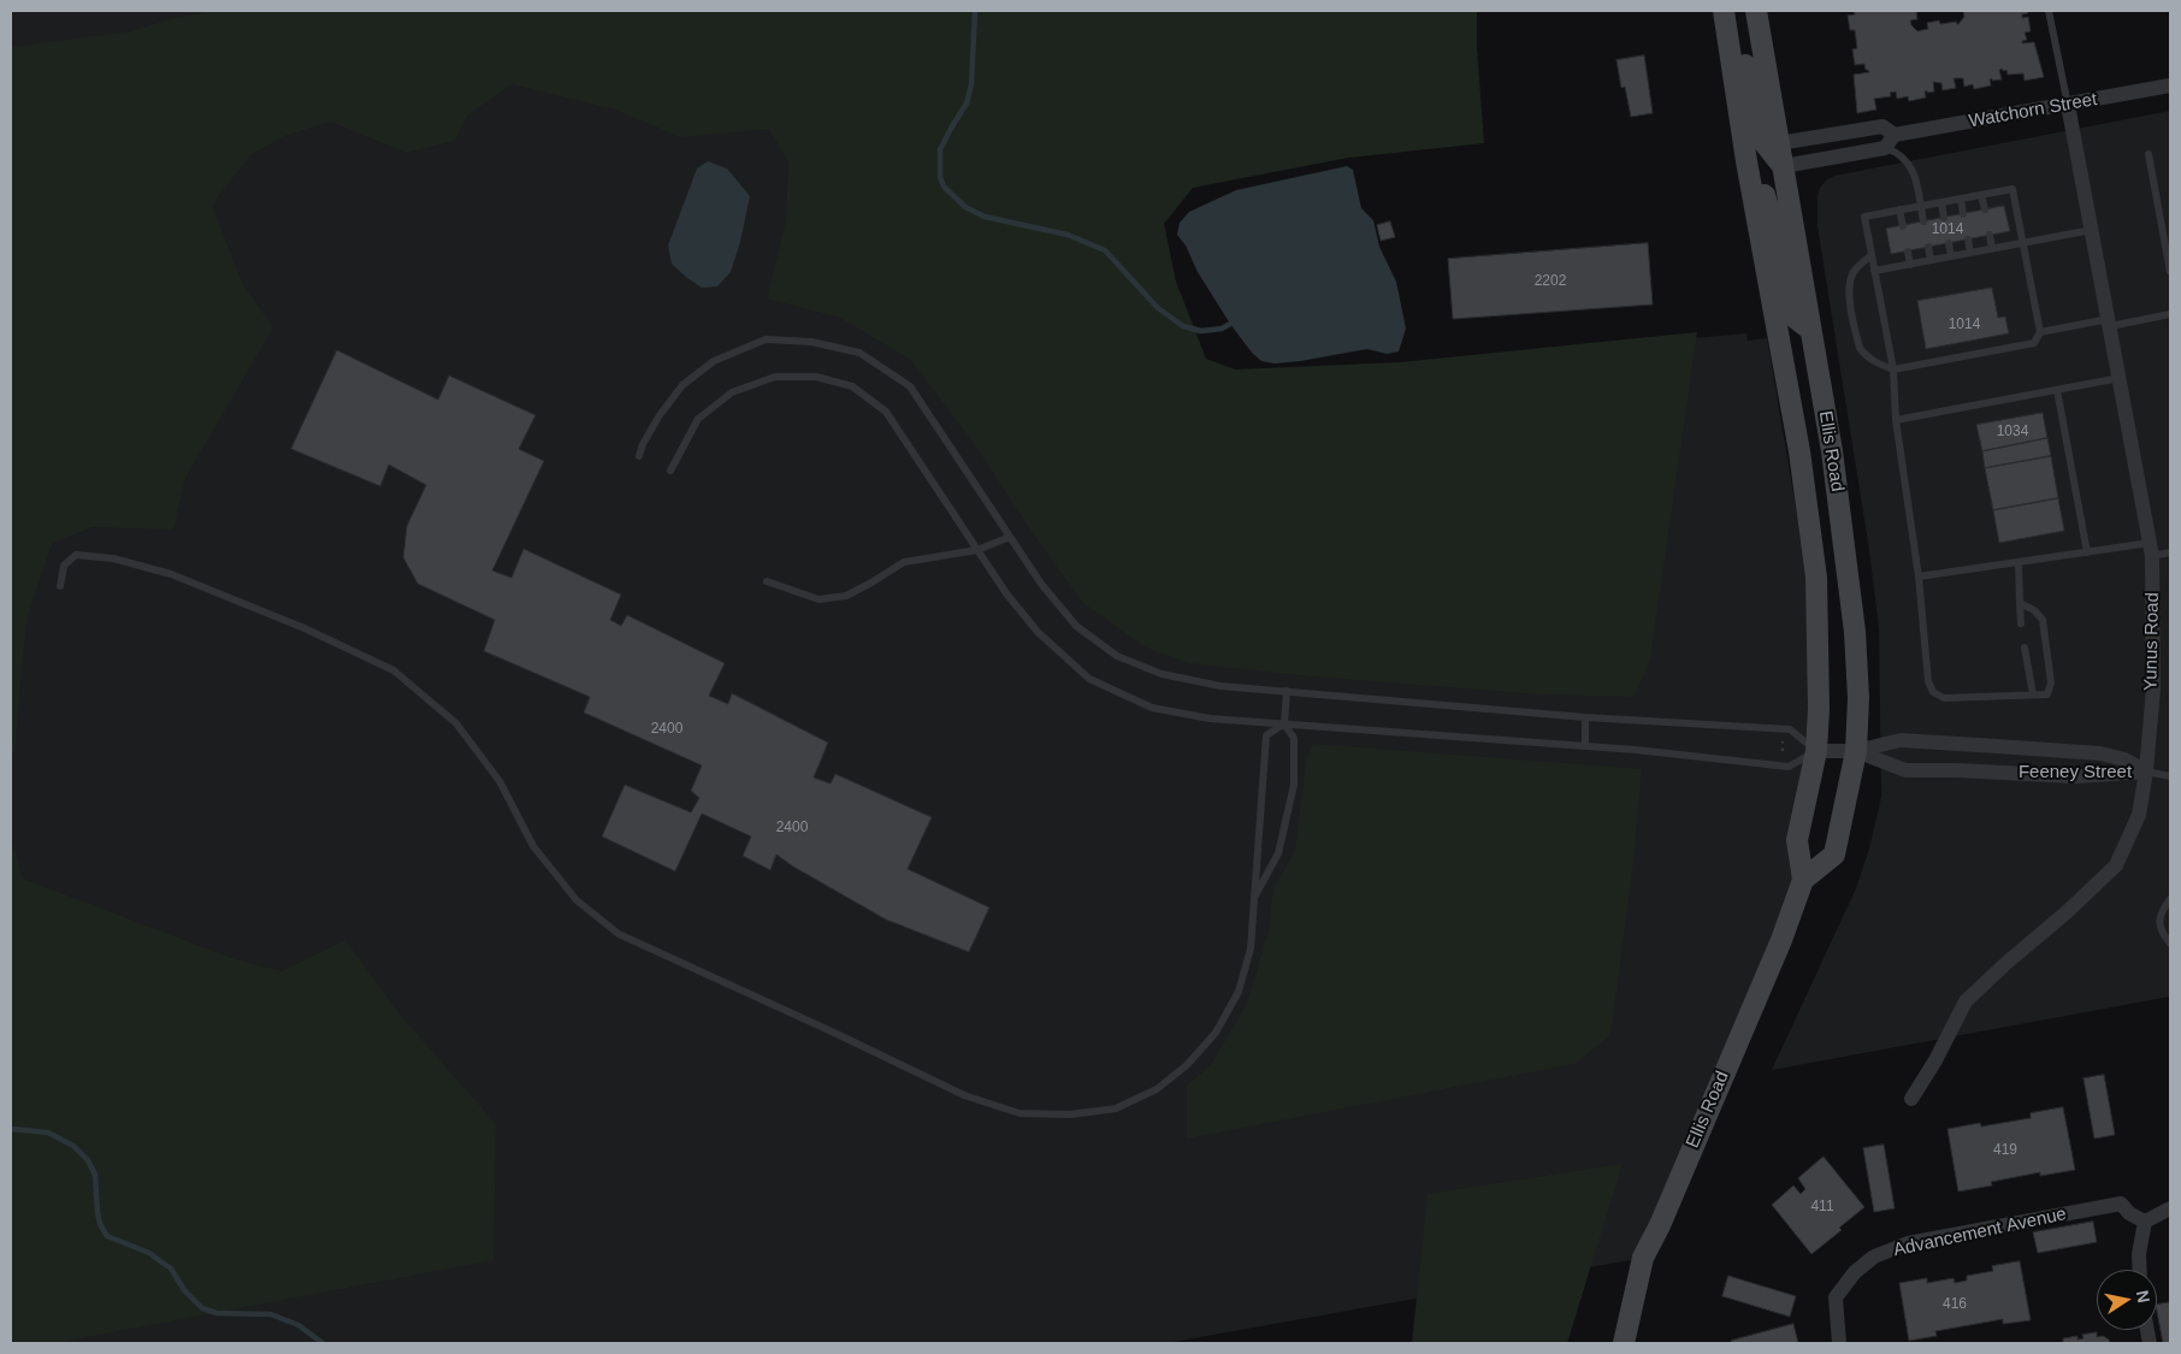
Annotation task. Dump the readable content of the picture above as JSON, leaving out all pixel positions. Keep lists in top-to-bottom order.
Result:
{
  "streets": {
    "main road": ["Ellis Road"],
    "street": [
      "Watchorn Street",
      "Yunus Road",
      "Feeney Street",
      "Advancement Avenue"
    ]
  },
  "crossings": [
    ["Watchorn Street", "Ellis Road"],
    ["Watchorn Street", "Yunus Road"],
    ["Ellis Road", "Feeney Street"],
    ["Yunus Road", "Feeney Street"]
  ],
  "house_numbers": [
    "1014",
    "2202",
    "1014",
    "1034",
    "2400",
    "2400",
    "419",
    "411",
    "416"
  ],
  "north": "right"
}
